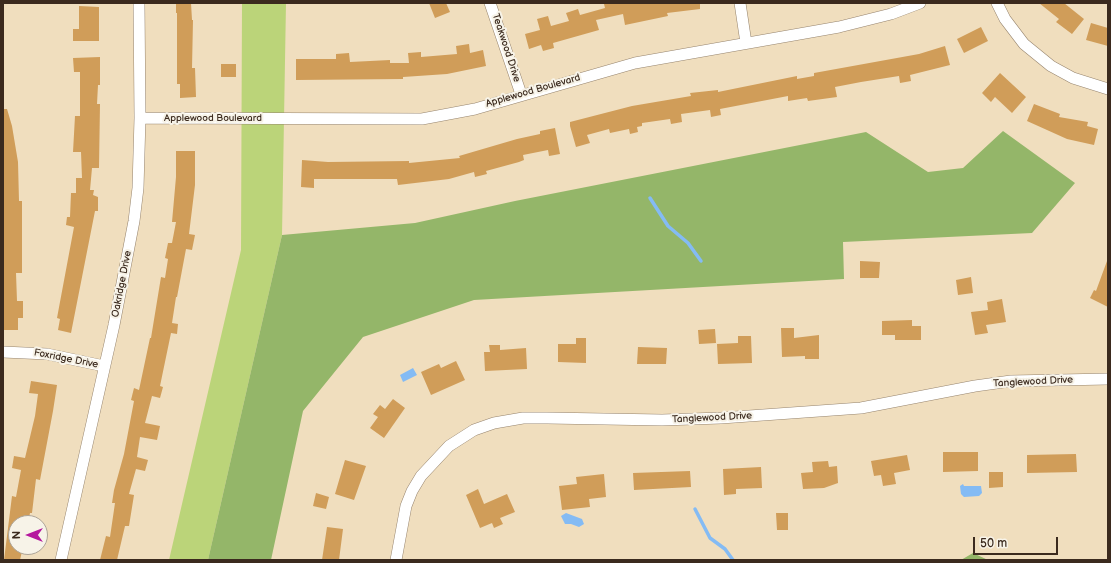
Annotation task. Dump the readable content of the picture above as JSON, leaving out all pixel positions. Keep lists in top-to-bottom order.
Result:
{
  "streets": {
    "street": [
      "Teakwood Drive",
      "Applewood Boulevard",
      "Oakridge Drive",
      "Foxridge Drive",
      "Tanglewood Drive"
    ]
  },
  "crossings": [
    ["Teakwood Drive", "Applewood Boulevard"],
    ["Applewood Boulevard", "Oakridge Drive"],
    ["Oakridge Drive", "Foxridge Drive"]
  ],
  "scale_bar": "50 m",
  "north": "left"
}
